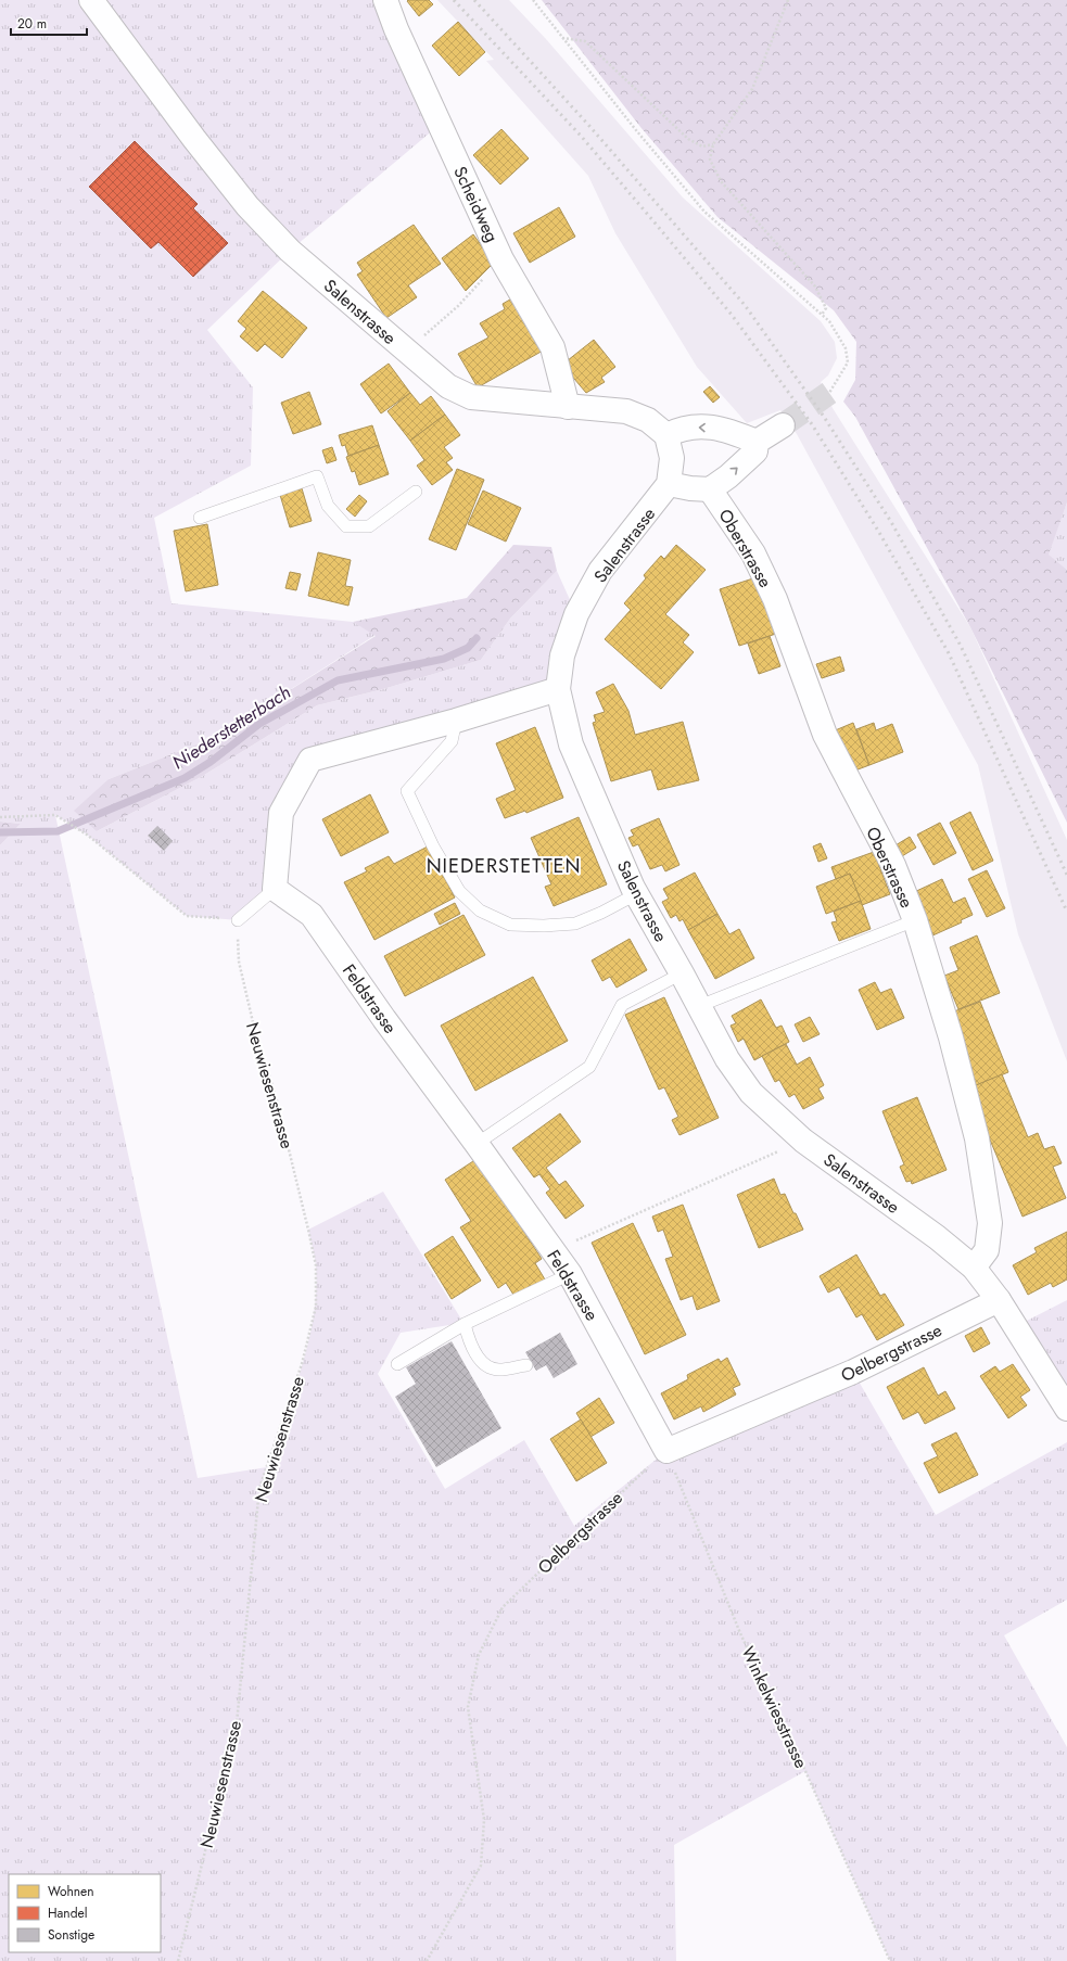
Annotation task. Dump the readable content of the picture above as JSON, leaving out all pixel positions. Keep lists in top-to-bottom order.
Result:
{
  "streets": {
    "street": [
      "Scheidweg",
      "Salenstrasse",
      "Oberstrasse",
      "Feldstrasse",
      "Oelbergstrasse"
    ],
    "path": ["Neuwiesenstrasse", "Winkelwiesstrasse"]
  },
  "crossings": [
    ["Scheidweg", "Salenstrasse"],
    ["Salenstrasse", "Oberstrasse"],
    ["Salenstrasse", "Oelbergstrasse"],
    ["Feldstrasse", "Oelbergstrasse"],
    ["Feldstrasse", "Winkelwiesstrasse"],
    ["Oelbergstrasse", "Winkelwiesstrasse"]
  ],
  "districts": ["NIEDERSTETTEN"],
  "water": ["Niederstetterbach"],
  "legend": ["Wohnen", "Handel", "Sonstige"],
  "scale_bar": "20 m"
}
